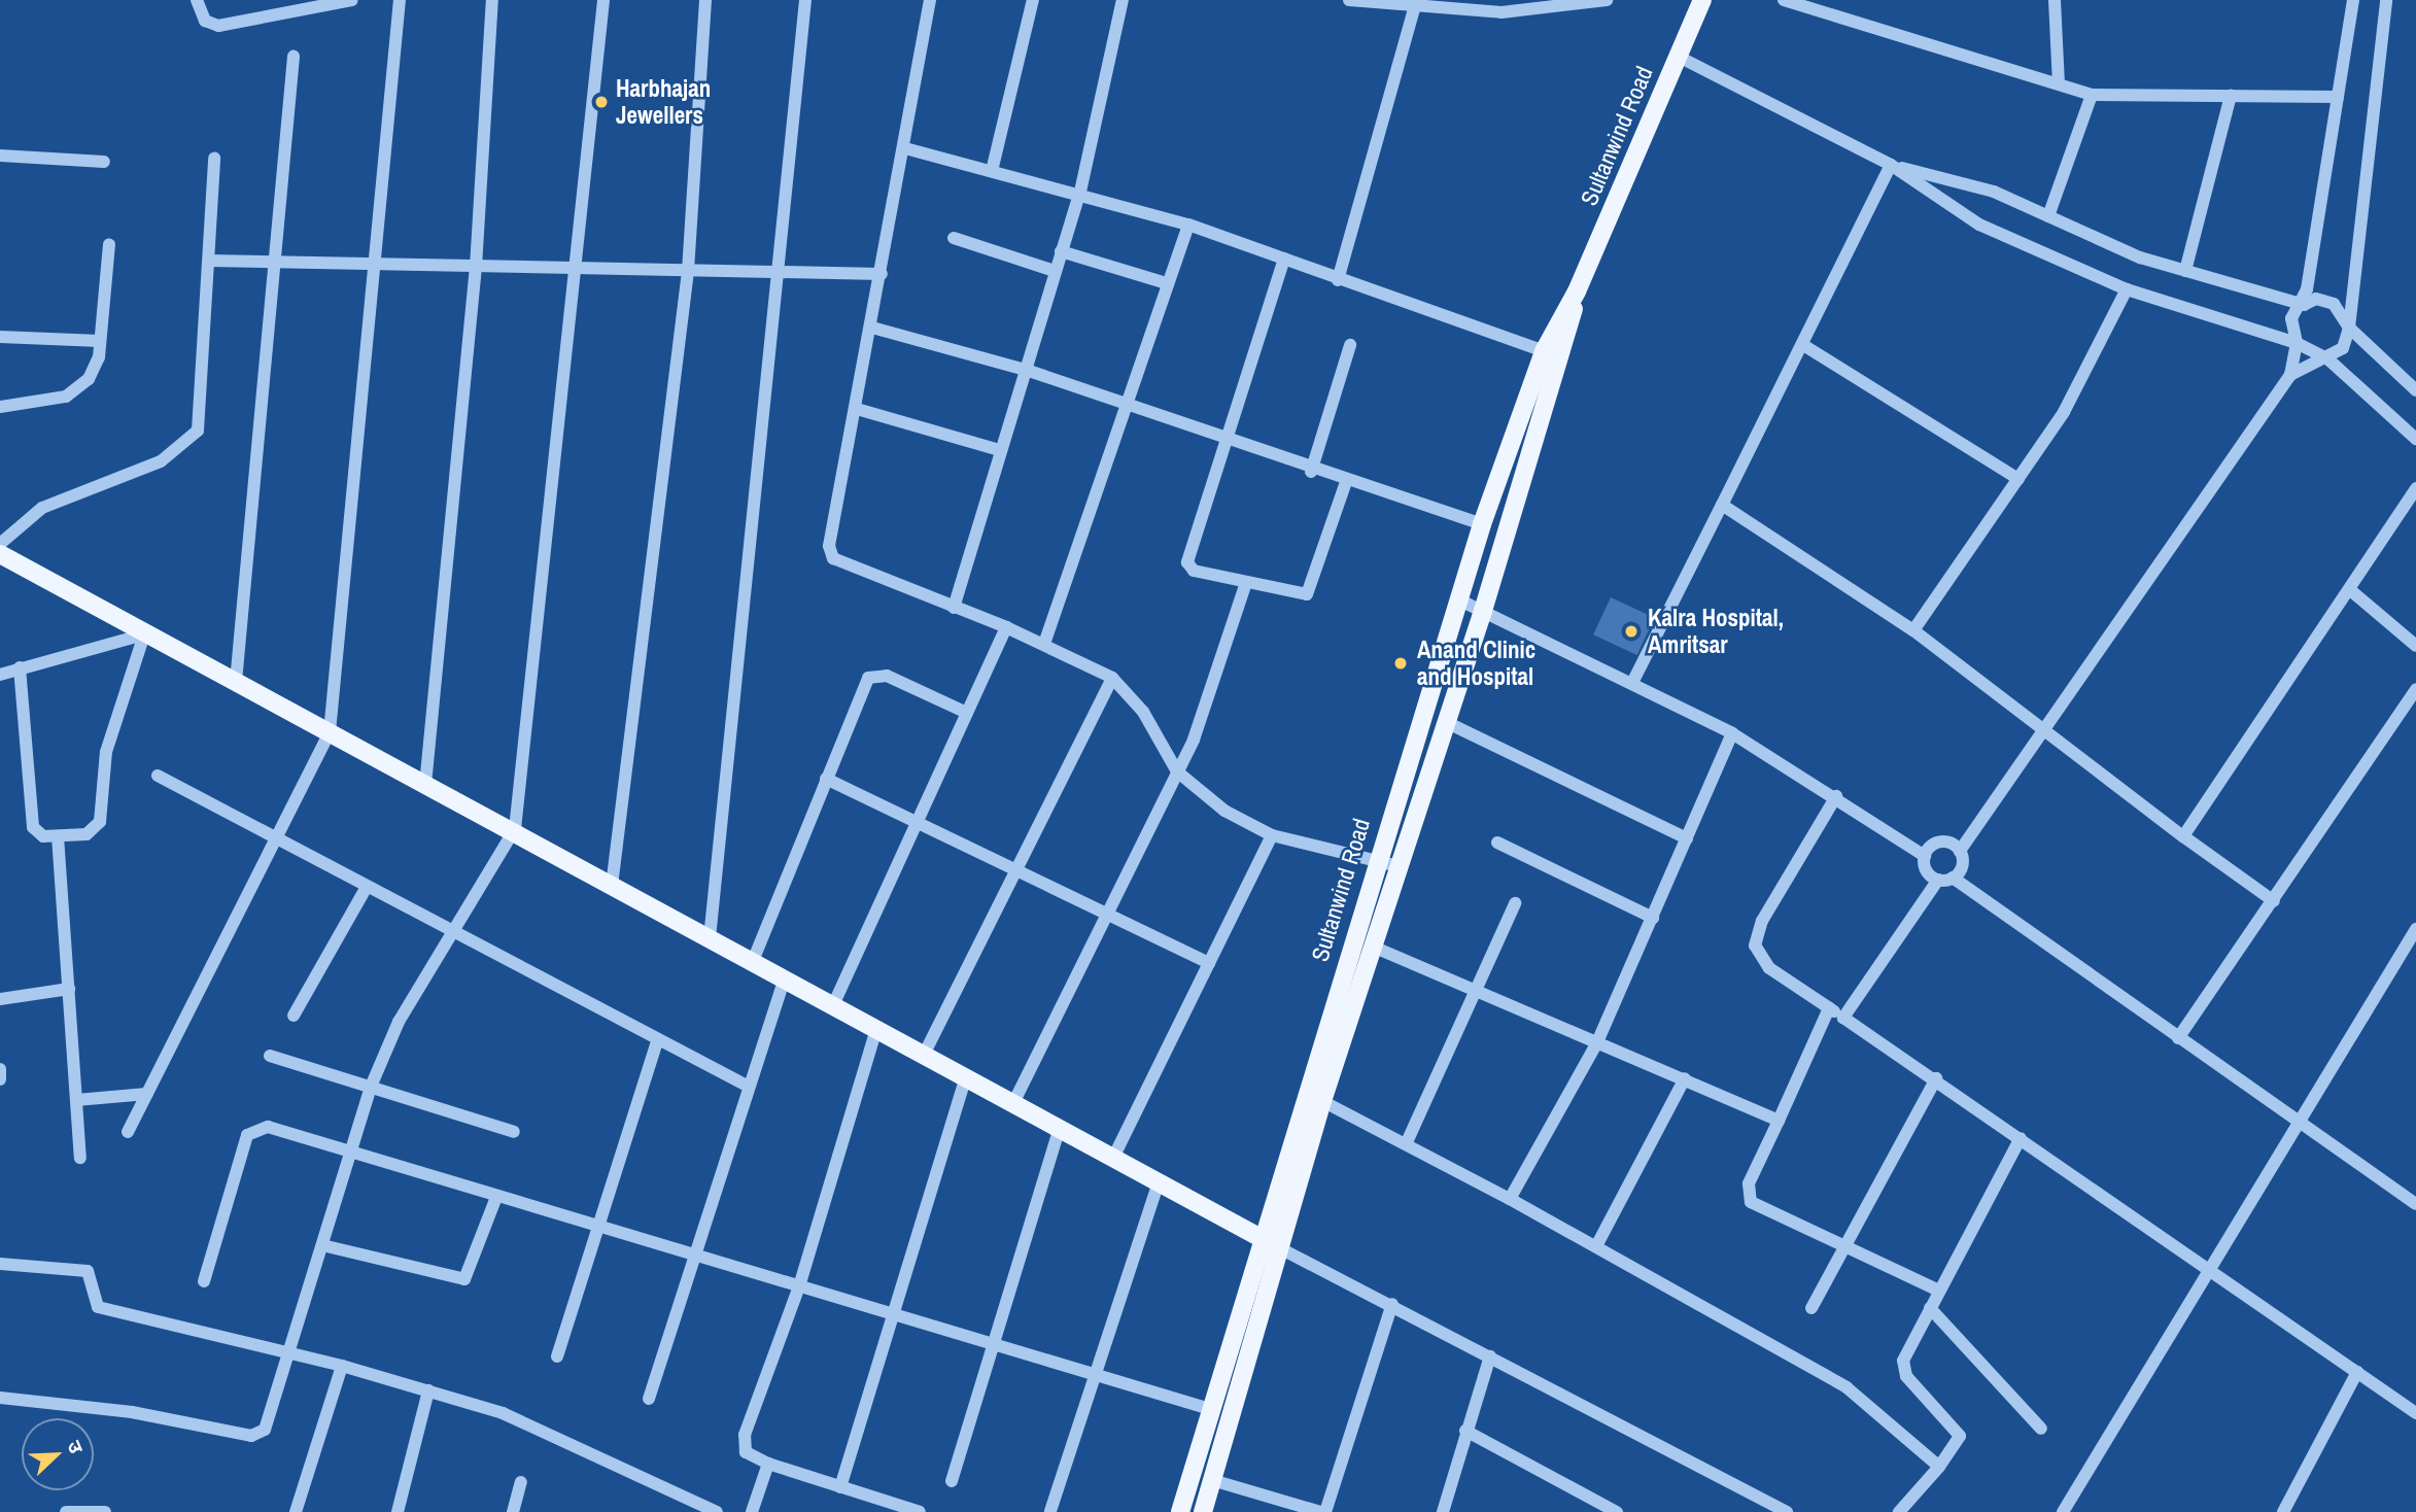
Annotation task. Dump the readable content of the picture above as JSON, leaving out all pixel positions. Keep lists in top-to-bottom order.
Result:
{
  "streets": {
    "main road": ["Sultanwind Road"]
  },
  "places": ["Harbhajan Jewellers", "Kalra Hospital, Amritsar", "Anand Clinic and Hospital"],
  "north": "top right"
}
